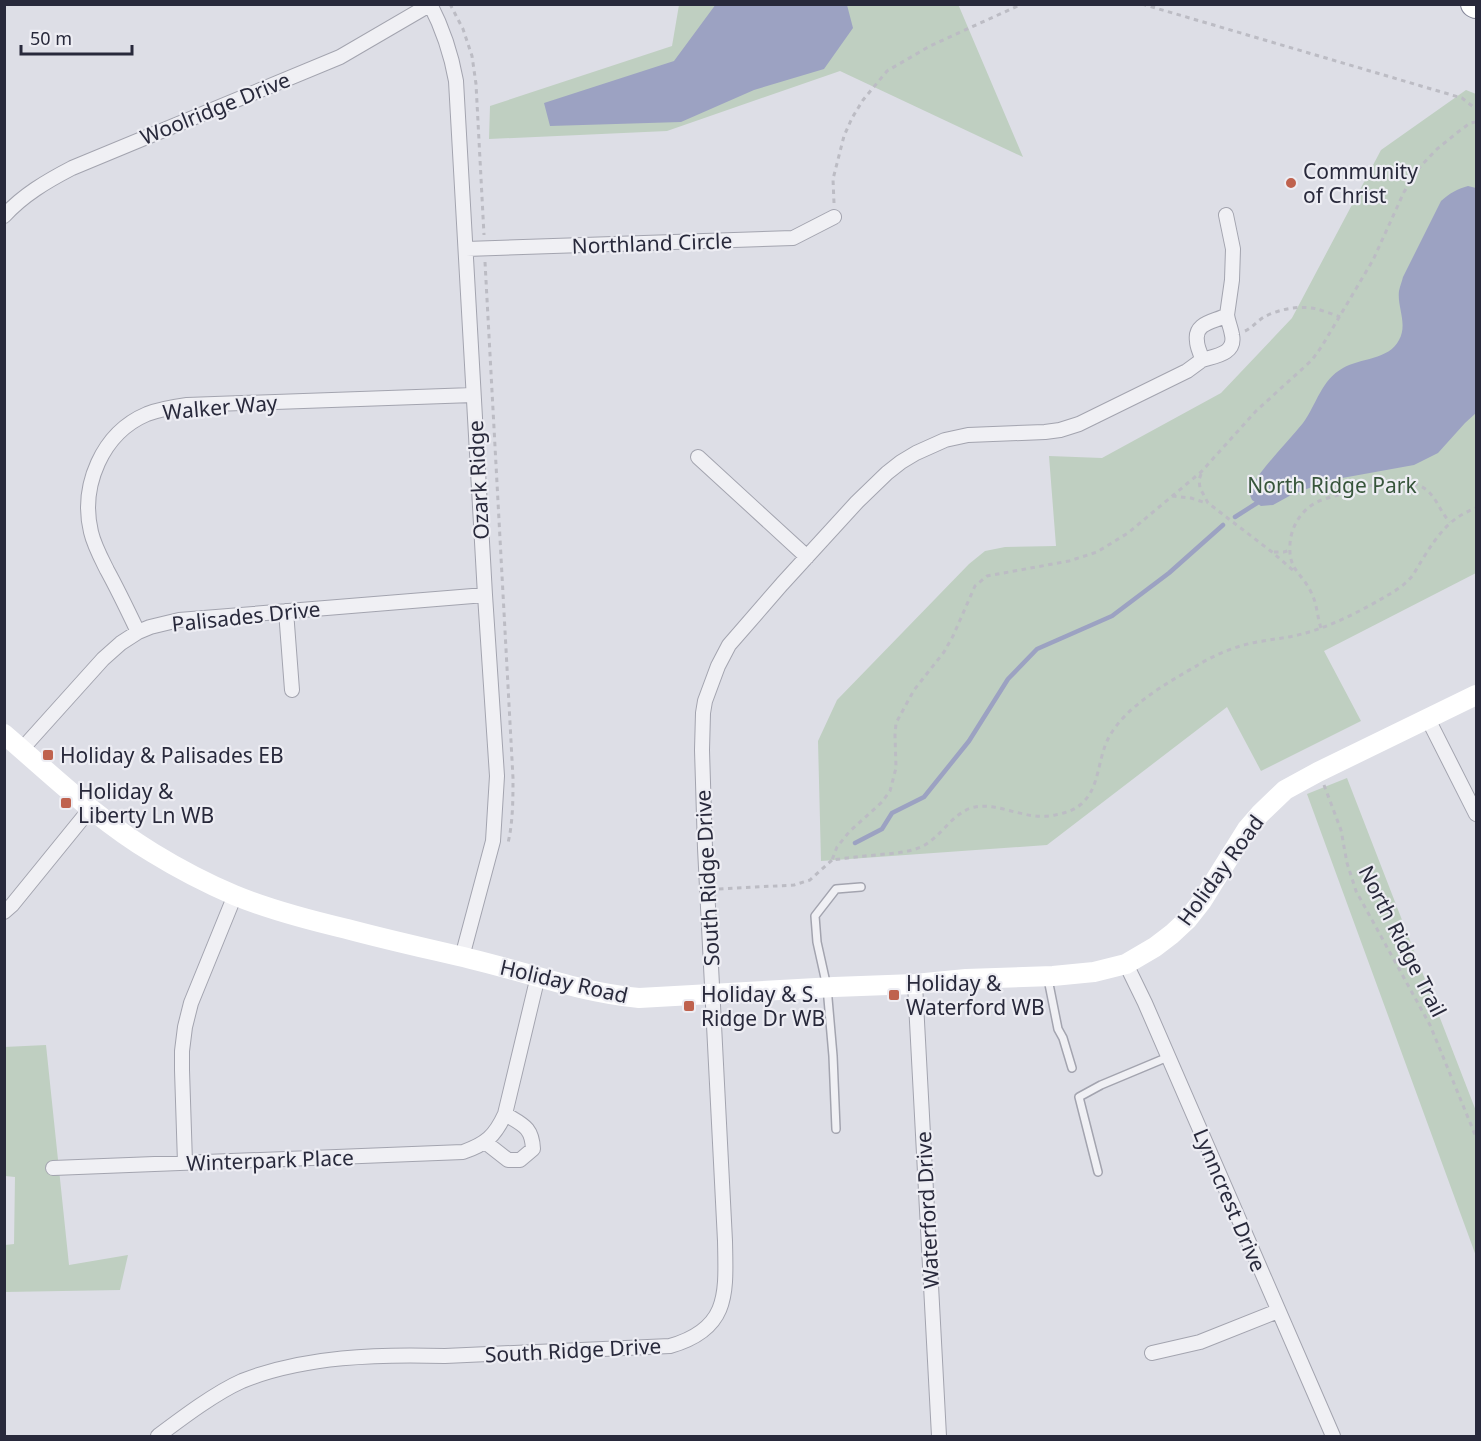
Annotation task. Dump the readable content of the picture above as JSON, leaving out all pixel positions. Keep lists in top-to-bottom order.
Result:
{
  "streets": {
    "street": [
      "Woolridge Drive",
      "Northland Circle",
      "Walker Way",
      "Ozark Ridge",
      "Palisades Drive",
      "Holiday Road",
      "South Ridge Drive",
      "Winterpark Place",
      "Lynncrest Drive",
      "Waterford Drive"
    ],
    "path": ["North Ridge Trail"]
  },
  "crossings": [
    ["Woolridge Drive", "Ozark Ridge"],
    ["Northland Circle", "Ozark Ridge"],
    ["Walker Way", "Ozark Ridge"],
    ["Walker Way", "Palisades Drive"],
    ["Ozark Ridge", "Palisades Drive"],
    ["Ozark Ridge", "Holiday Road"],
    ["Palisades Drive", "Holiday Road"],
    ["Holiday Road", "South Ridge Drive"],
    ["Holiday Road", "North Ridge Trail"],
    ["Holiday Road", "Lynncrest Drive"],
    ["Holiday Road", "Waterford Drive"]
  ],
  "parks": ["North Ridge Park"],
  "places": {
    "other": ["Community of Christ"],
    "transit": [
      "Holiday & Palisades EB",
      "Holiday & Liberty Ln WB",
      "Holiday & Waterford WB",
      "Holiday & S. Ridge Dr WB"
    ]
  },
  "scale_bar": "50 m"
}
